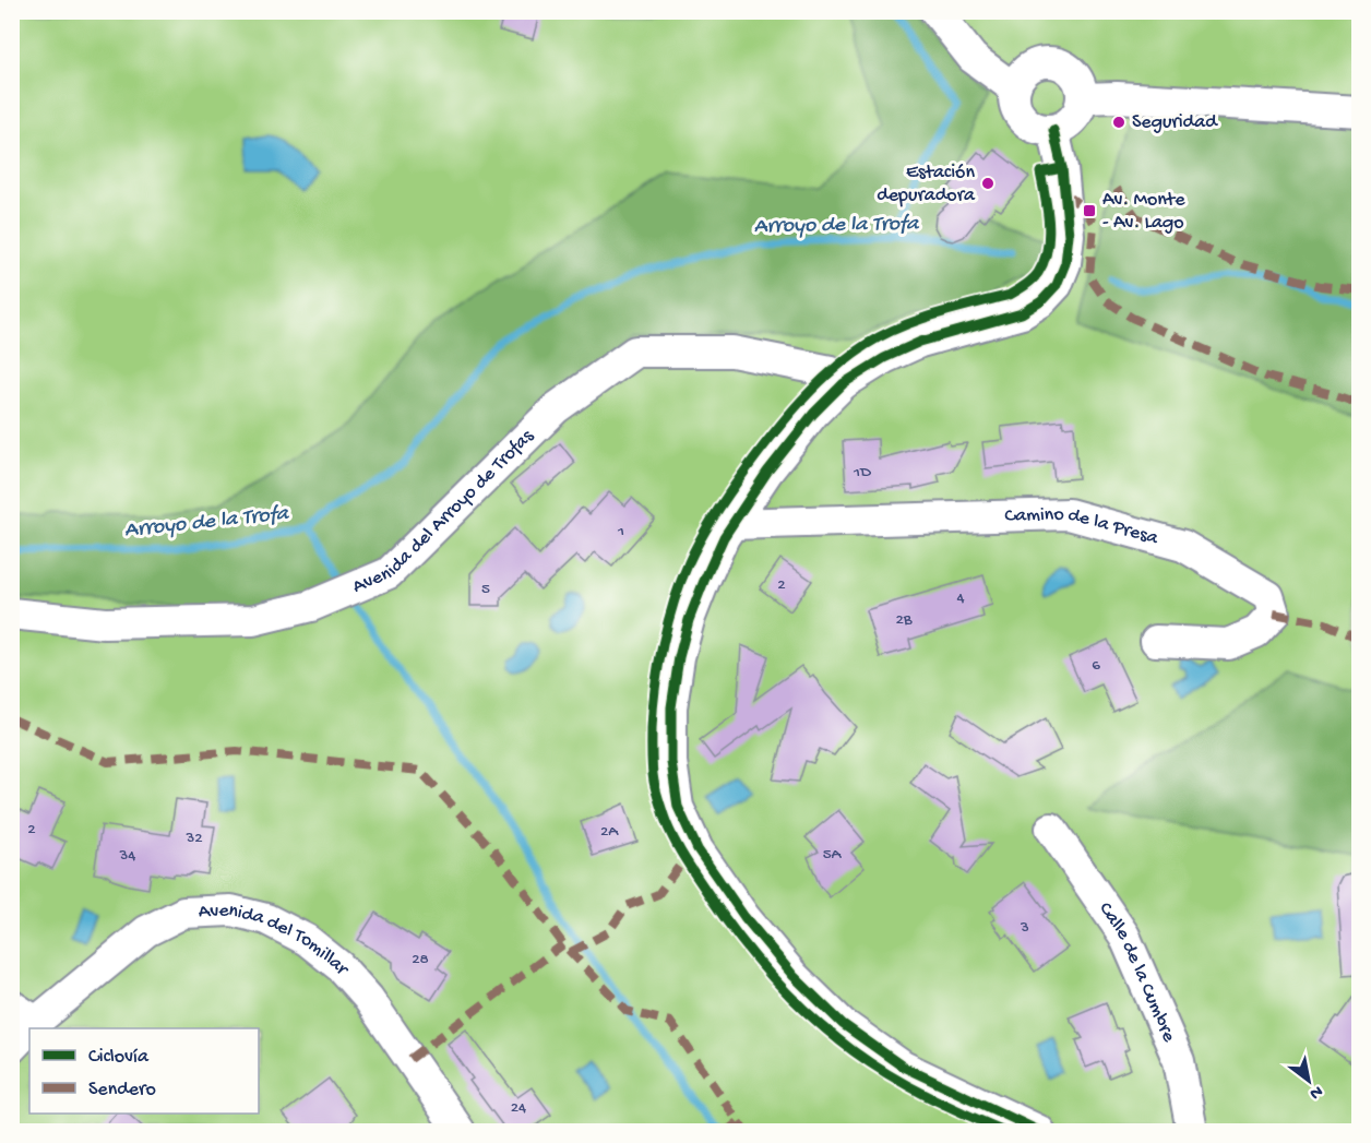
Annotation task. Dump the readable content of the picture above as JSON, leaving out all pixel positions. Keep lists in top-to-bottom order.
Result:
{
  "streets": {
    "street": [
      "Avenida del Arroyo de Trofas",
      "Camino de la Presa",
      "Avenida del Tomillar",
      "Calle de la Cumbre"
    ]
  },
  "water": ["Arroyo de la Trofa"],
  "places": {
    "other": ["Seguridad", "Estación depuradora"],
    "transit": ["Av. Monte - Av. Lago"]
  },
  "house_numbers": [
    "1D",
    "1",
    "2",
    "5",
    "4",
    "2B",
    "6",
    "2",
    "2A",
    "32",
    "5A",
    "34",
    "3",
    "28",
    "24"
  ],
  "legend": ["Ciclovía", "Sendero"],
  "north": "bottom right"
}
